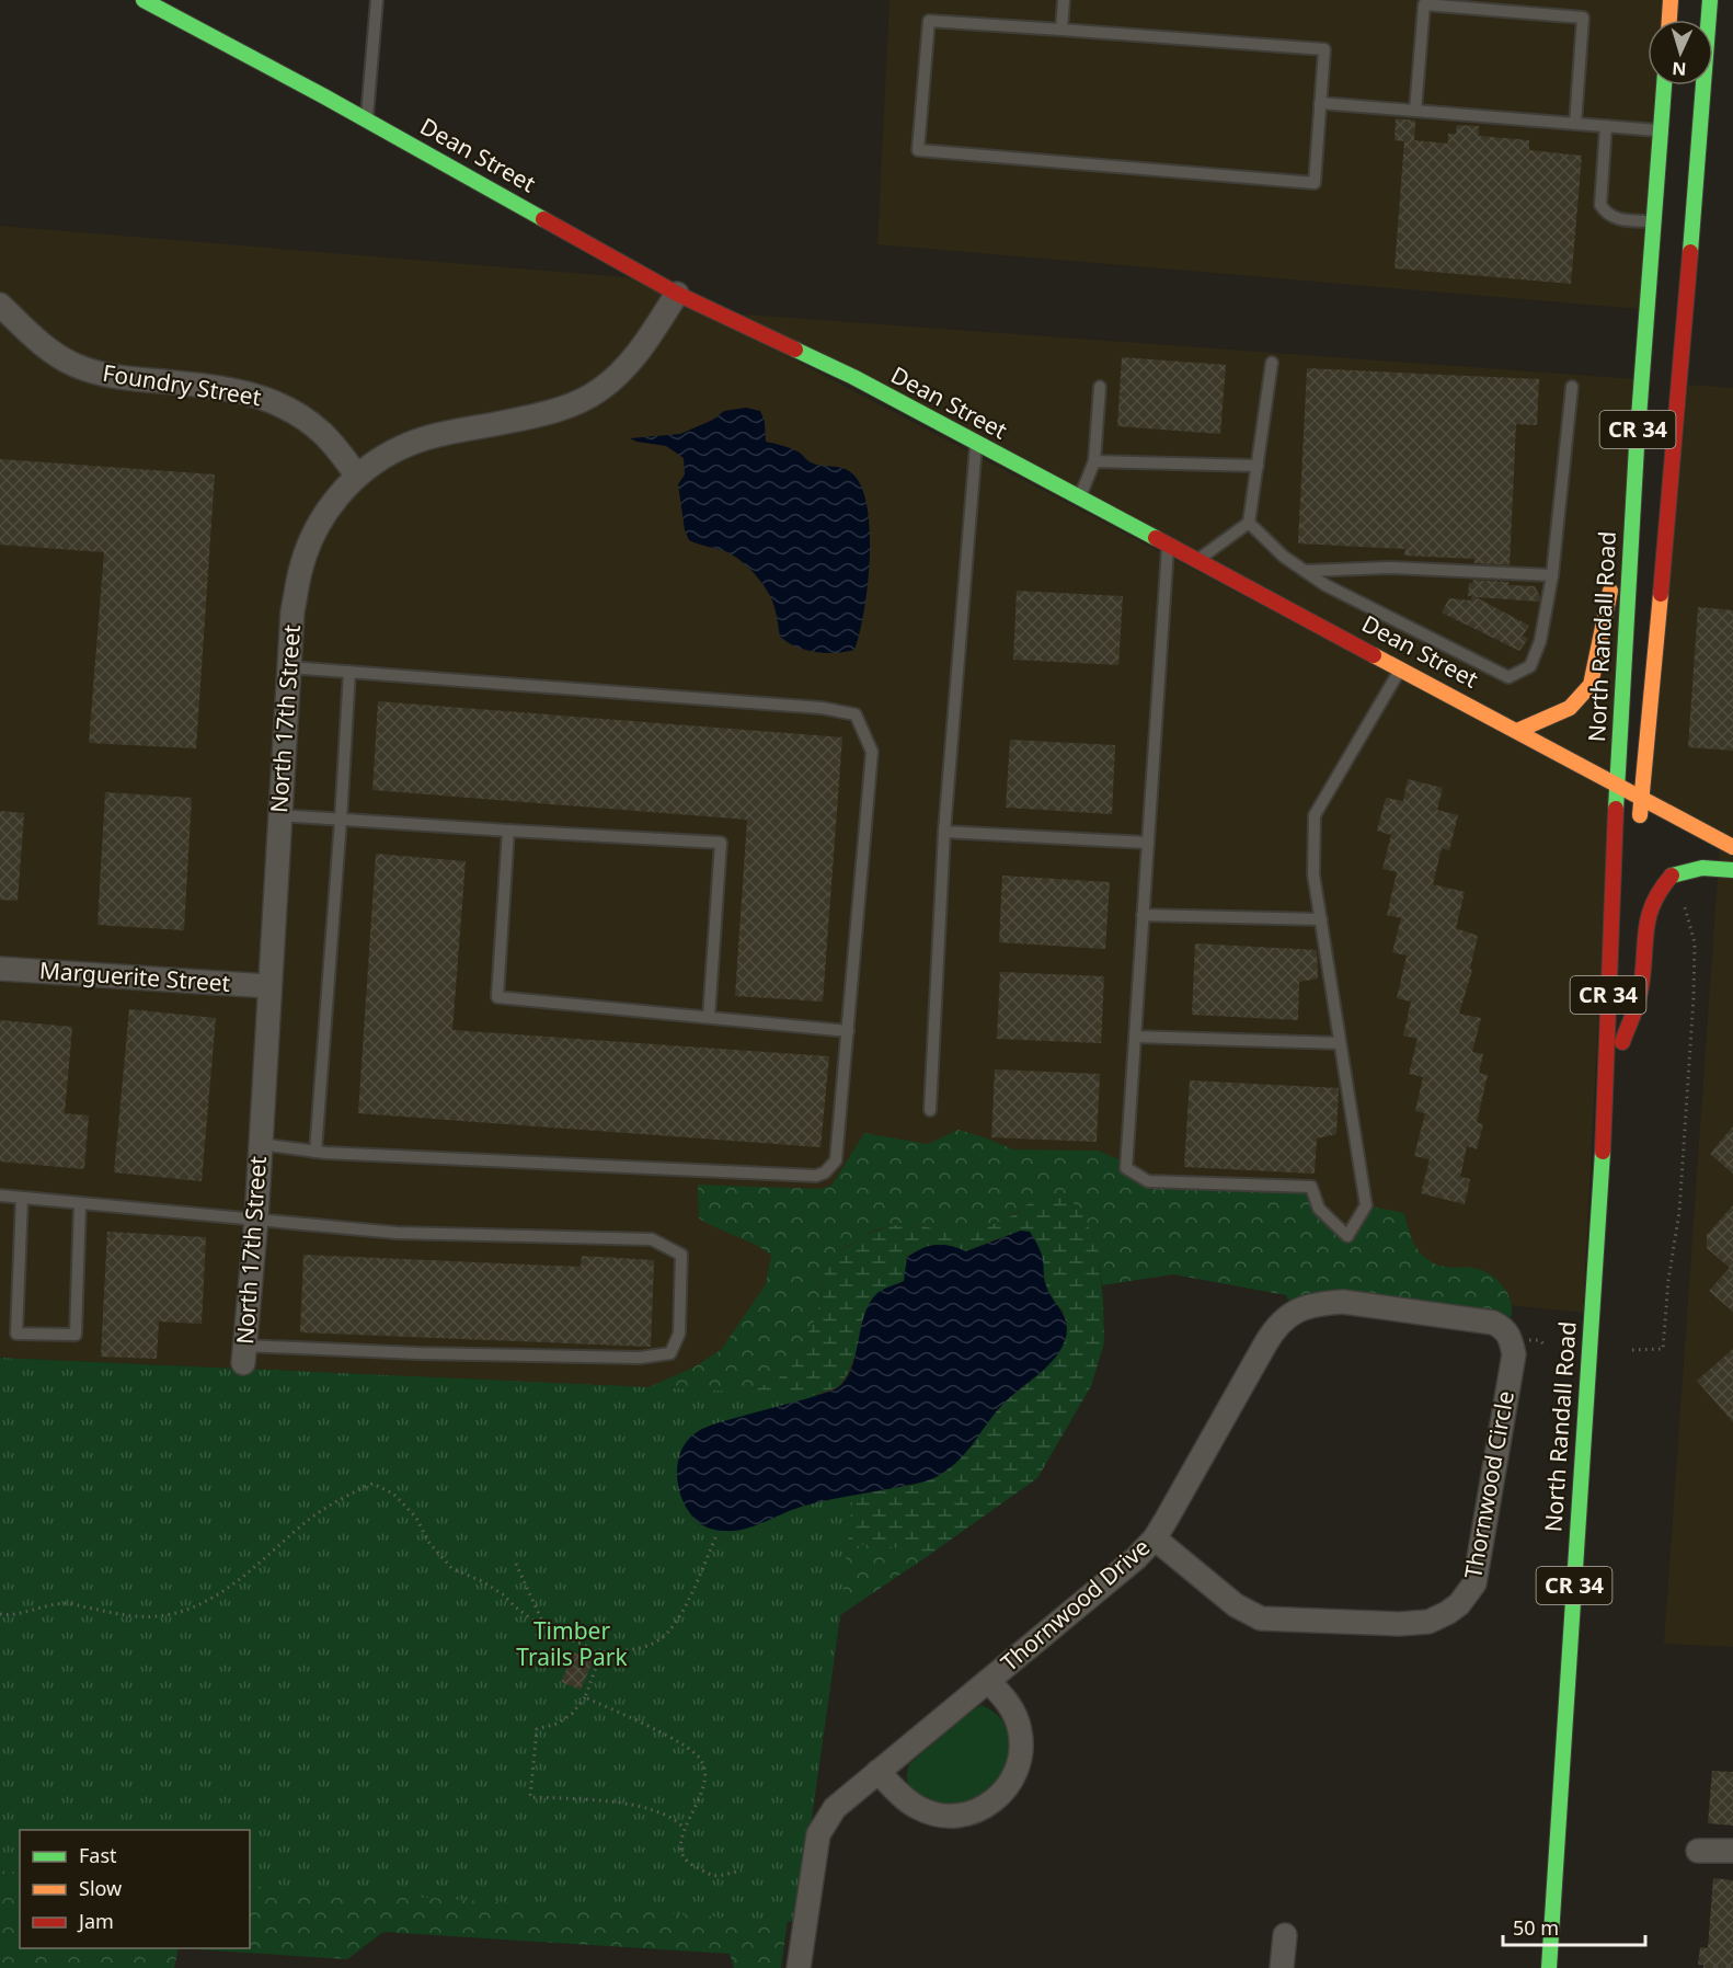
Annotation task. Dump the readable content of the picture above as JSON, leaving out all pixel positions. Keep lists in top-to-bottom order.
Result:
{
  "streets": {
    "main road": ["Dean Street", "CR 34", "North Randall Road"],
    "street": [
      "Foundry Street",
      "North 17th Street",
      "Marguerite Street",
      "Thornwood Circle",
      "Thornwood Drive"
    ]
  },
  "crossings": [
    ["Dean Street", "CR 34"],
    ["Dean Street", "North Randall Road"],
    ["Dean Street", "North 17th Street"],
    ["Foundry Street", "North 17th Street"],
    ["North 17th Street", "Marguerite Street"],
    ["Thornwood Circle", "Thornwood Drive"]
  ],
  "parks": ["Timber Trails Park"],
  "legend": ["Fast", "Slow", "Jam"],
  "scale_bar": "50 m",
  "north": "bottom"
}
